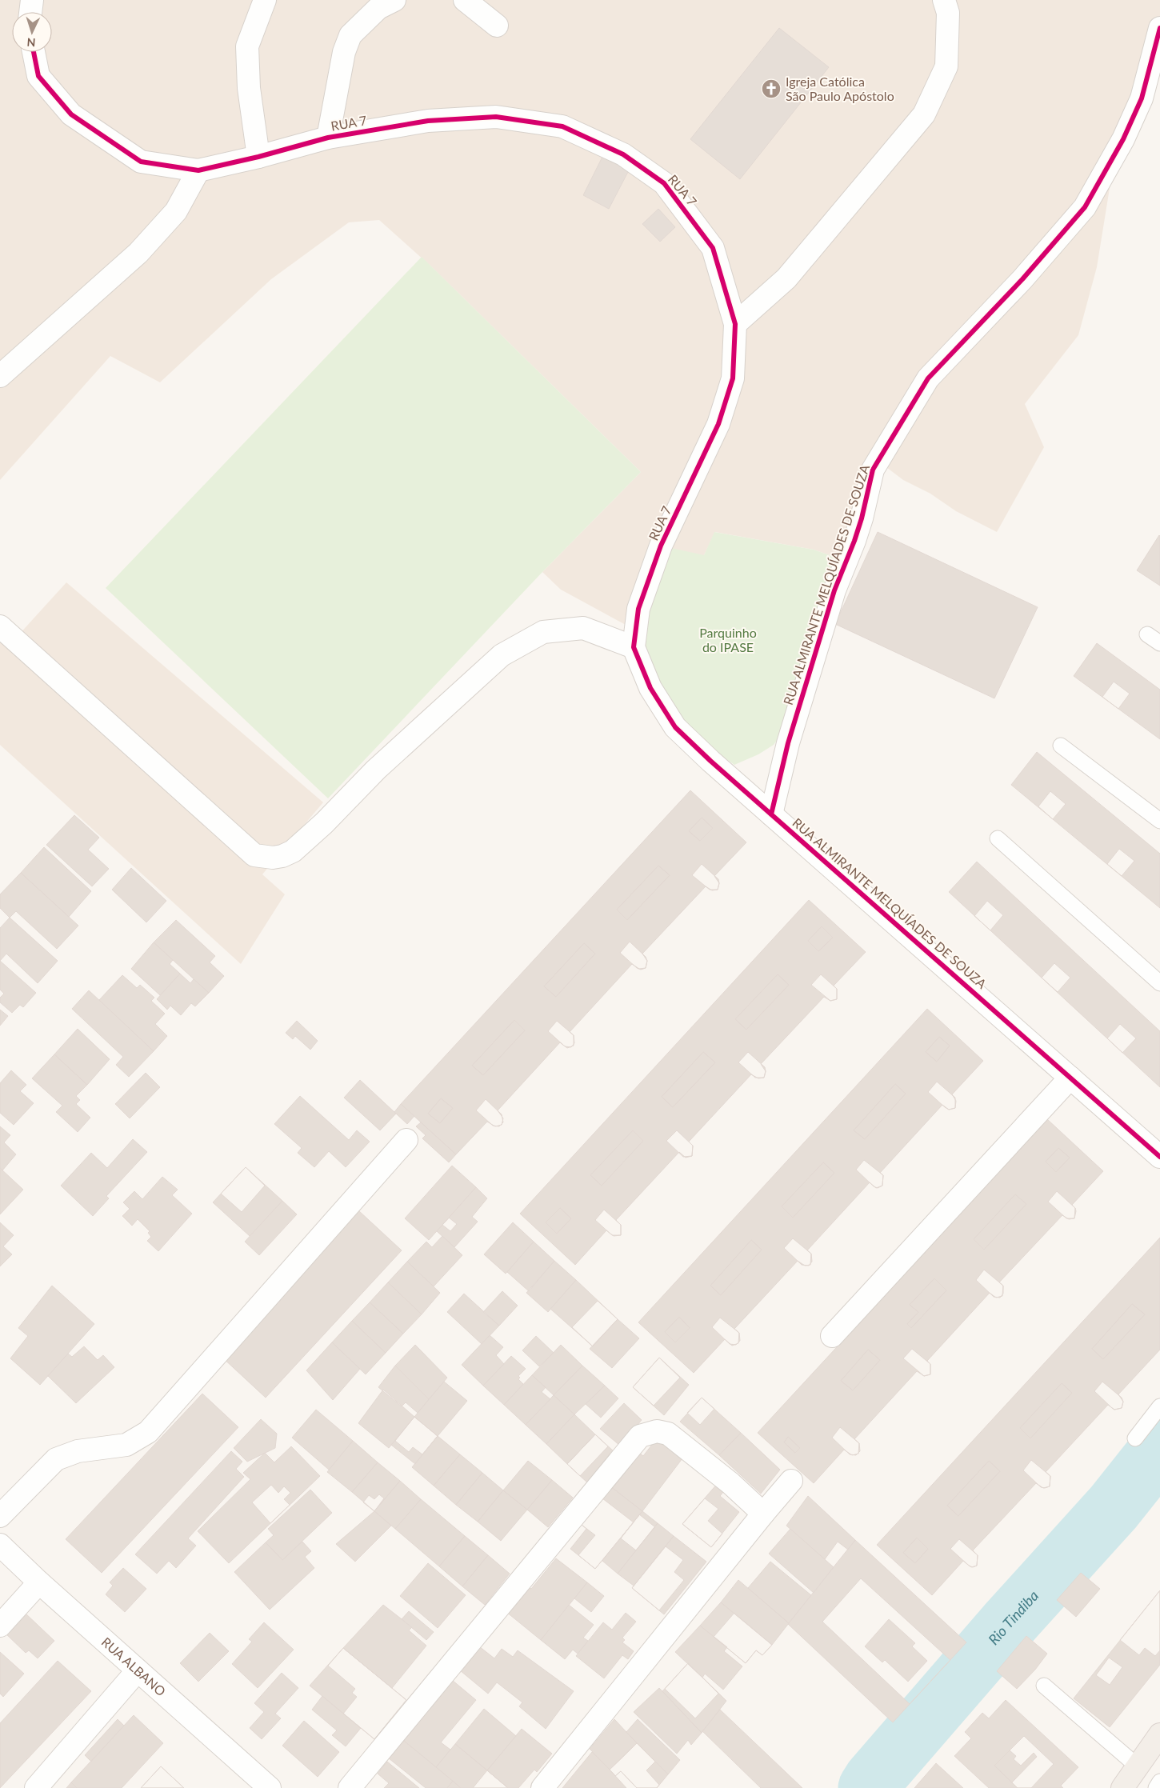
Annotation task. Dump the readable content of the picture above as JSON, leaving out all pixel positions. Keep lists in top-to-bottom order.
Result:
{
  "streets": {
    "street": ["RUA 7", "RUA ALMIRANTE MELQUÍADES DE SOUZA", "RUA ALBANO"]
  },
  "crossings": [
    ["RUA 7", "RUA ALMIRANTE MELQUÍADES DE SOUZA"]
  ],
  "water": ["Rio Tindiba"],
  "parks": ["Parquinho do IPASE"],
  "places": {
    "church": ["Igreja Católica São Paulo Apóstolo"]
  },
  "north": "bottom"
}
